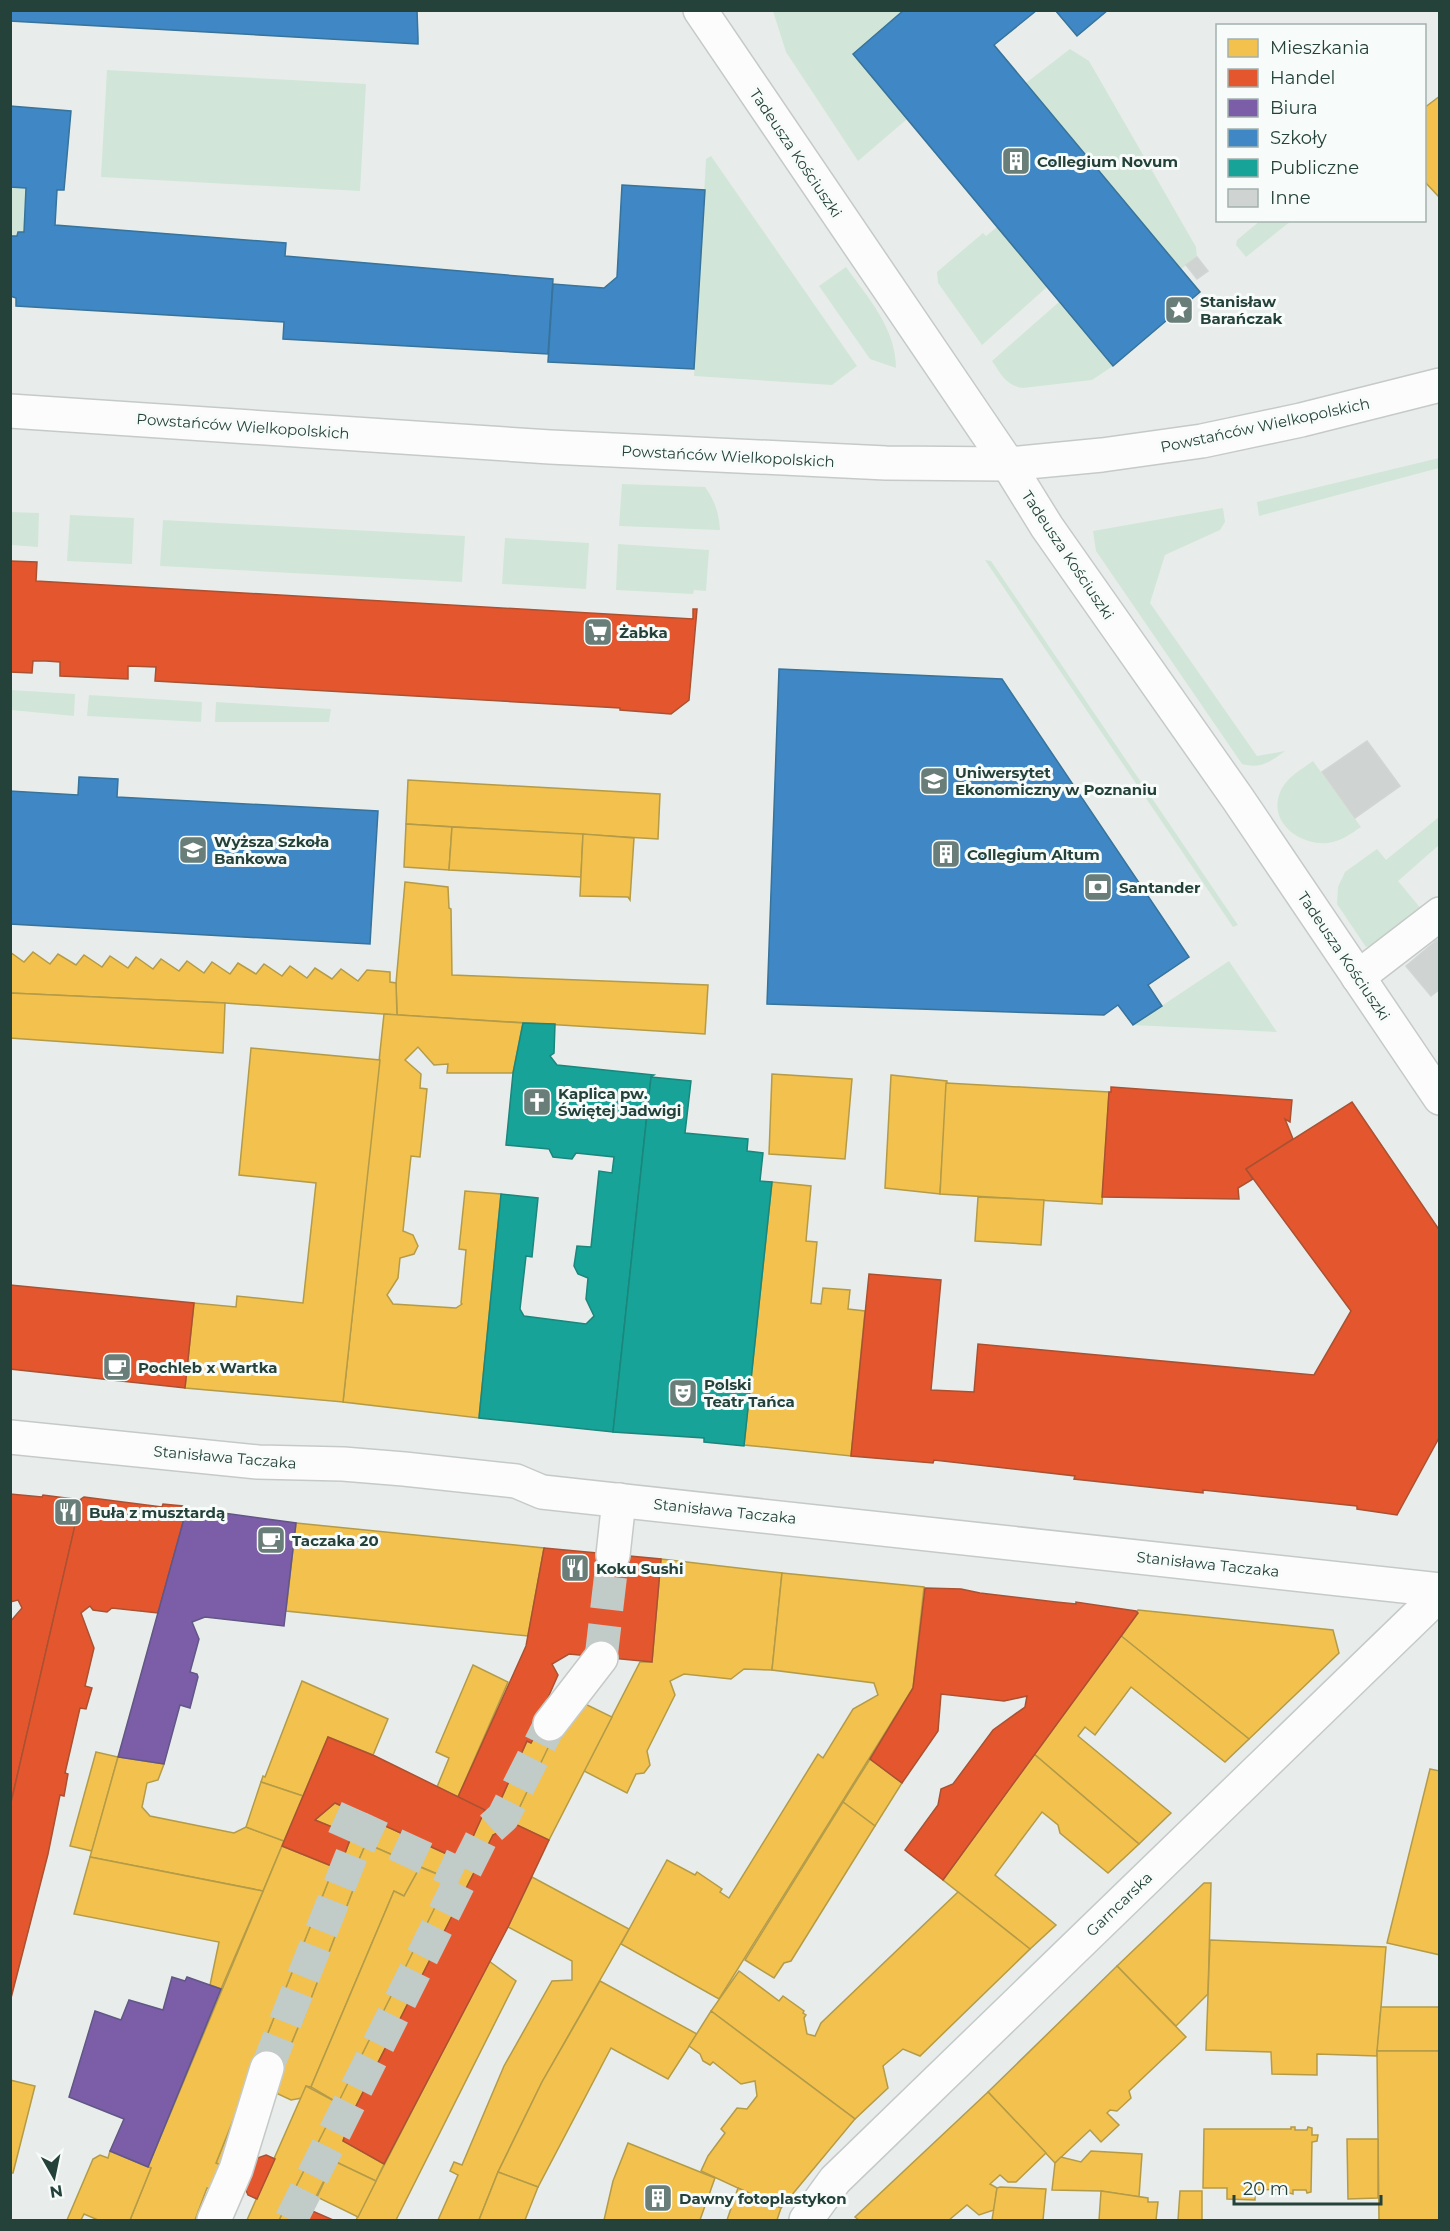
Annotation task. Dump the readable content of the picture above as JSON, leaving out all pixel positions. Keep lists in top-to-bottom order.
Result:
{
  "streets": {
    "street": [
      "Tadeusza Kościuszki",
      "Powstańców Wielkopolskich",
      "Stanisława Taczaka",
      "Garncarska"
    ]
  },
  "crossings": [
    ["Tadeusza Kościuszki", "Powstańców Wielkopolskich"],
    ["Stanisława Taczaka", "Garncarska"]
  ],
  "places": {
    "building": ["Collegium Novum", "Collegium Altum", "Dawny fotoplastykon"],
    "place": ["Stanisław Barańczak"],
    "supermarket": ["Żabka"],
    "school or university": ["Uniwersytet Ekonomiczny w Poznaniu", "Wyższa Szkoła Bankowa"],
    "bank": ["Santander"],
    "church": ["Kaplica pw. Świętej Jadwigi"],
    "cafe": ["Pochleb x Wartka", "Taczaka 20"],
    "theatre": ["Polski Teatr Tańca"],
    "restaurant": ["Buła z musztardą", "Koku Sushi"]
  },
  "legend": [
    "Mieszkania",
    "Handel",
    "Biura",
    "Szkoły",
    "Publiczne",
    "Inne"
  ],
  "scale_bar": "20 m",
  "north": "bottom"
}
